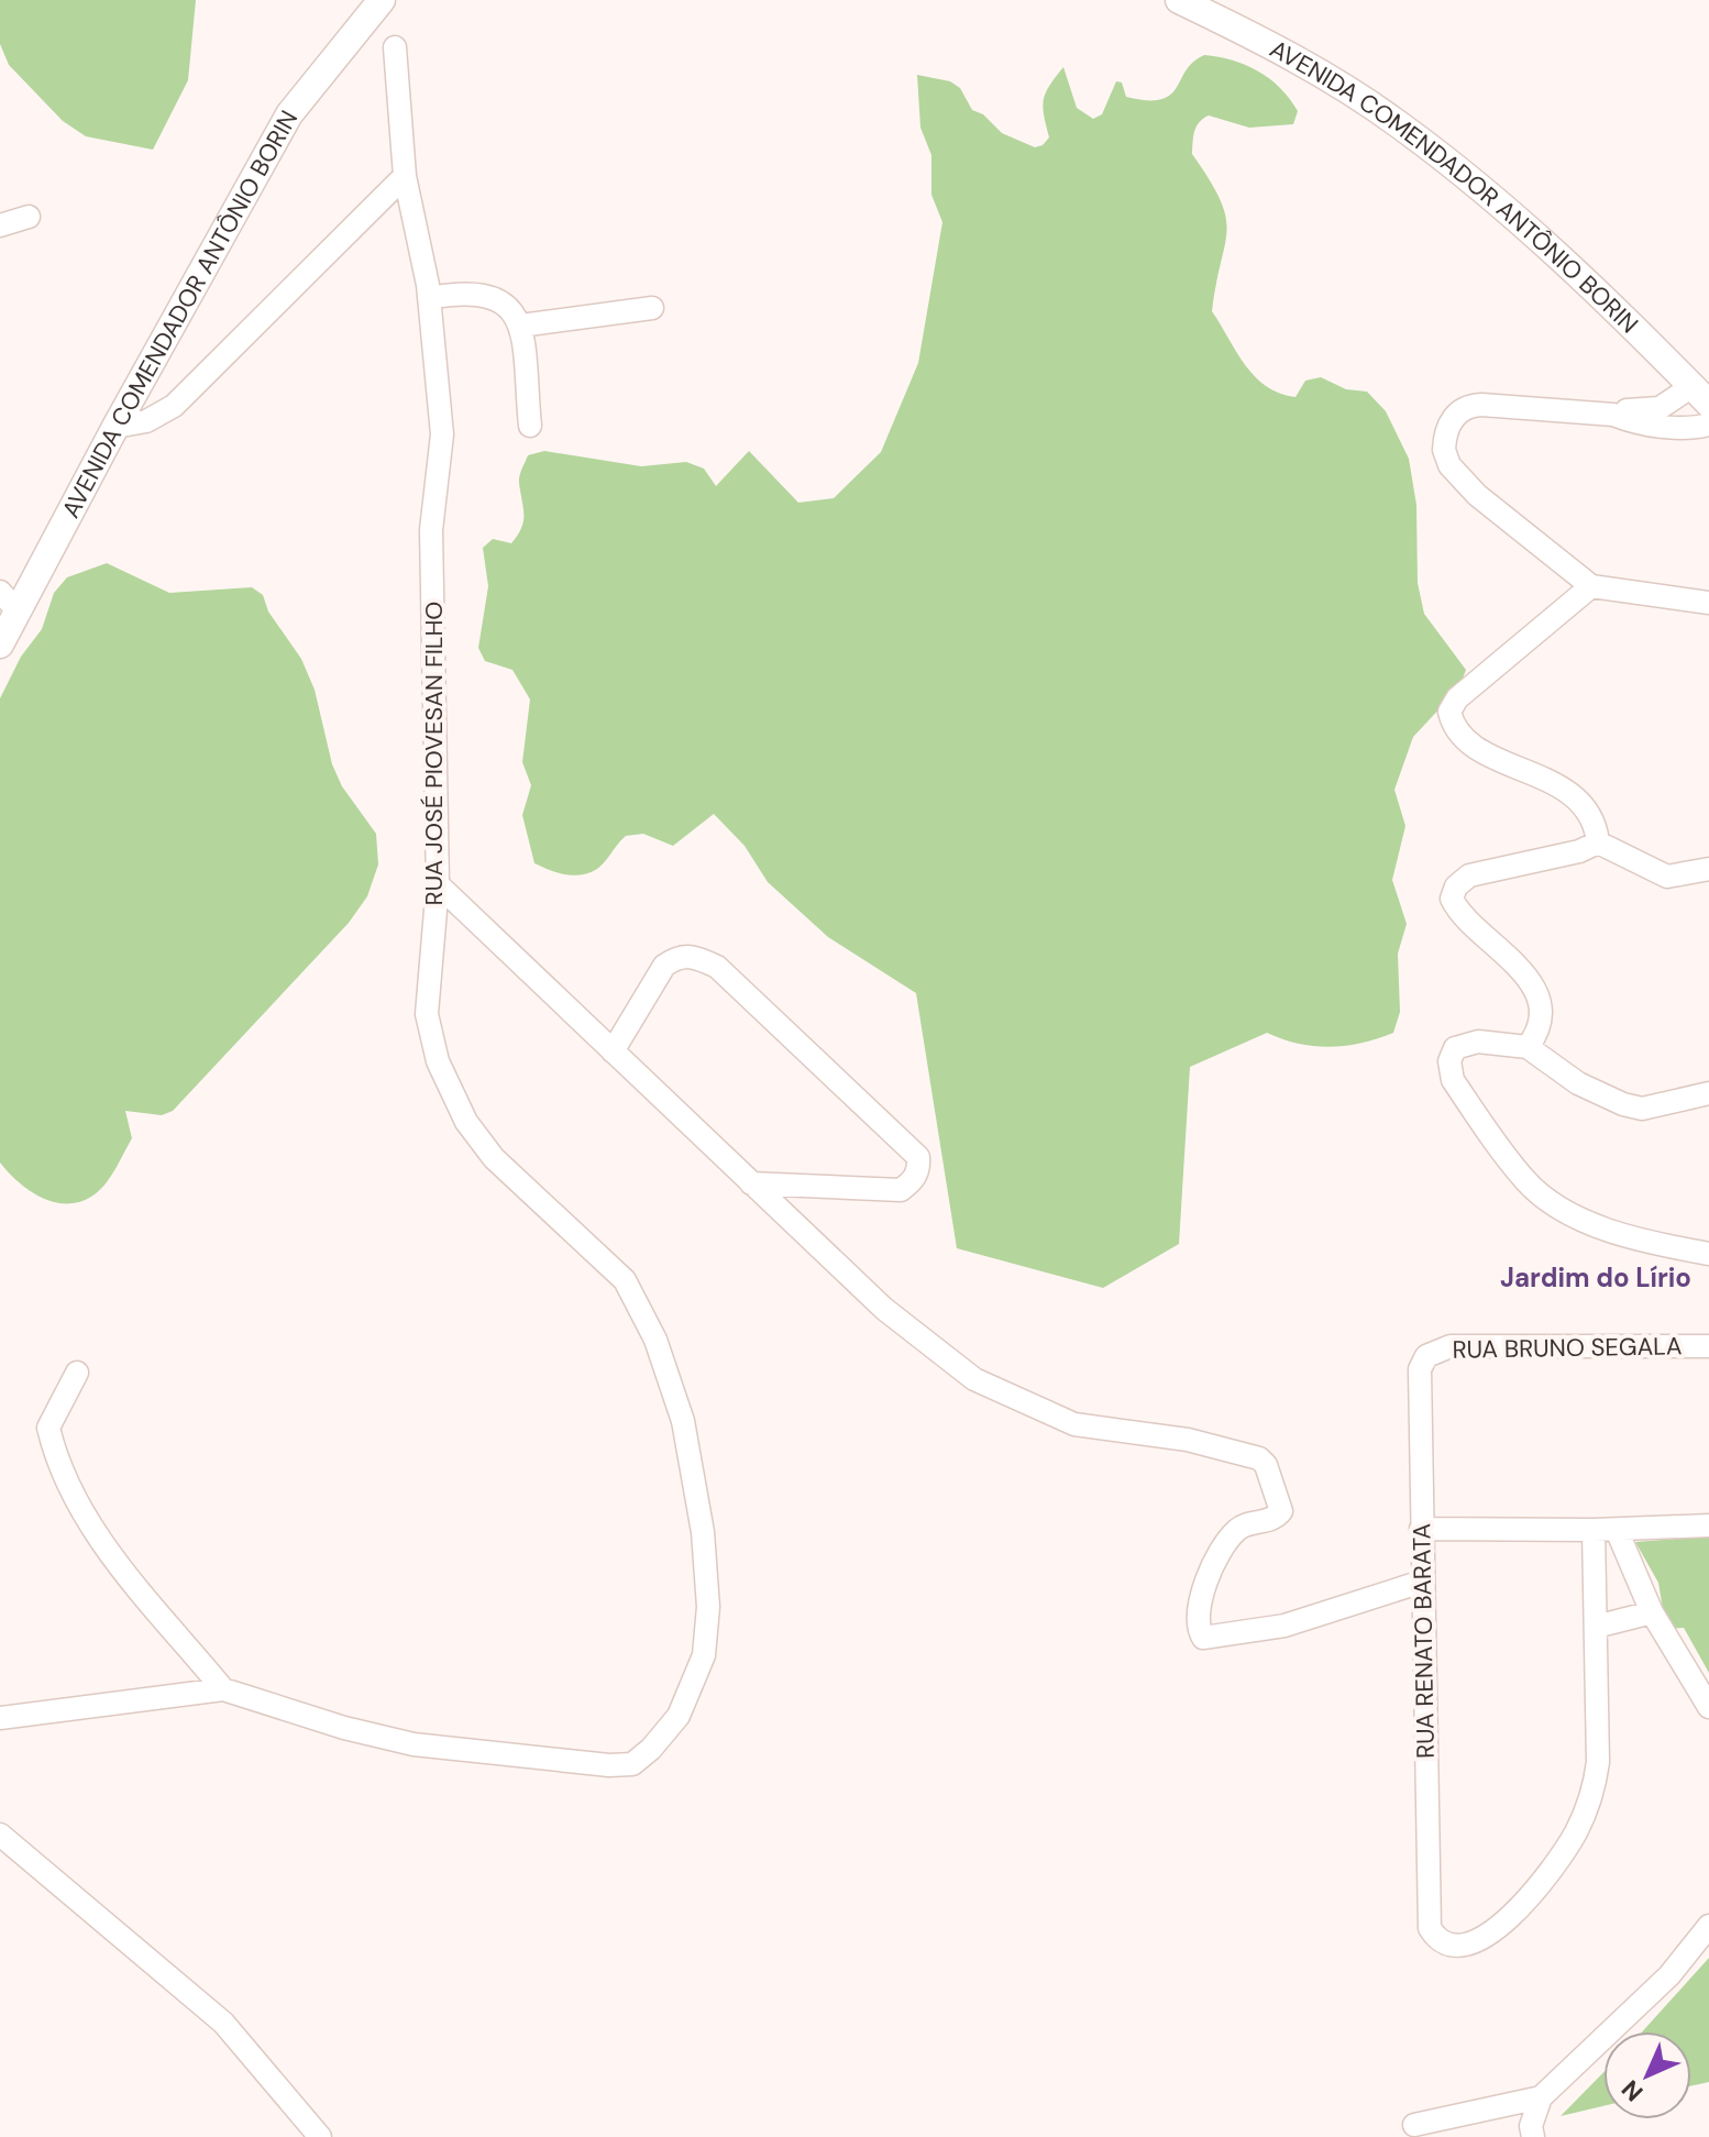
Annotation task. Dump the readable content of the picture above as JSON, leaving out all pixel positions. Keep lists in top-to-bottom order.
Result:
{
  "streets": {
    "main road": ["AVENIDA COMENDADOR ANTÔNIO BORIN"],
    "street": ["RUA JOSÉ PIOVESAN FILHO", "RUA BRUNO SEGALA", "RUA RENATO BARATA"]
  },
  "crossings": [
    ["RUA BRUNO SEGALA", "RUA RENATO BARATA"]
  ],
  "districts": ["Jardim do Lírio"],
  "north": "bottom left"
}
